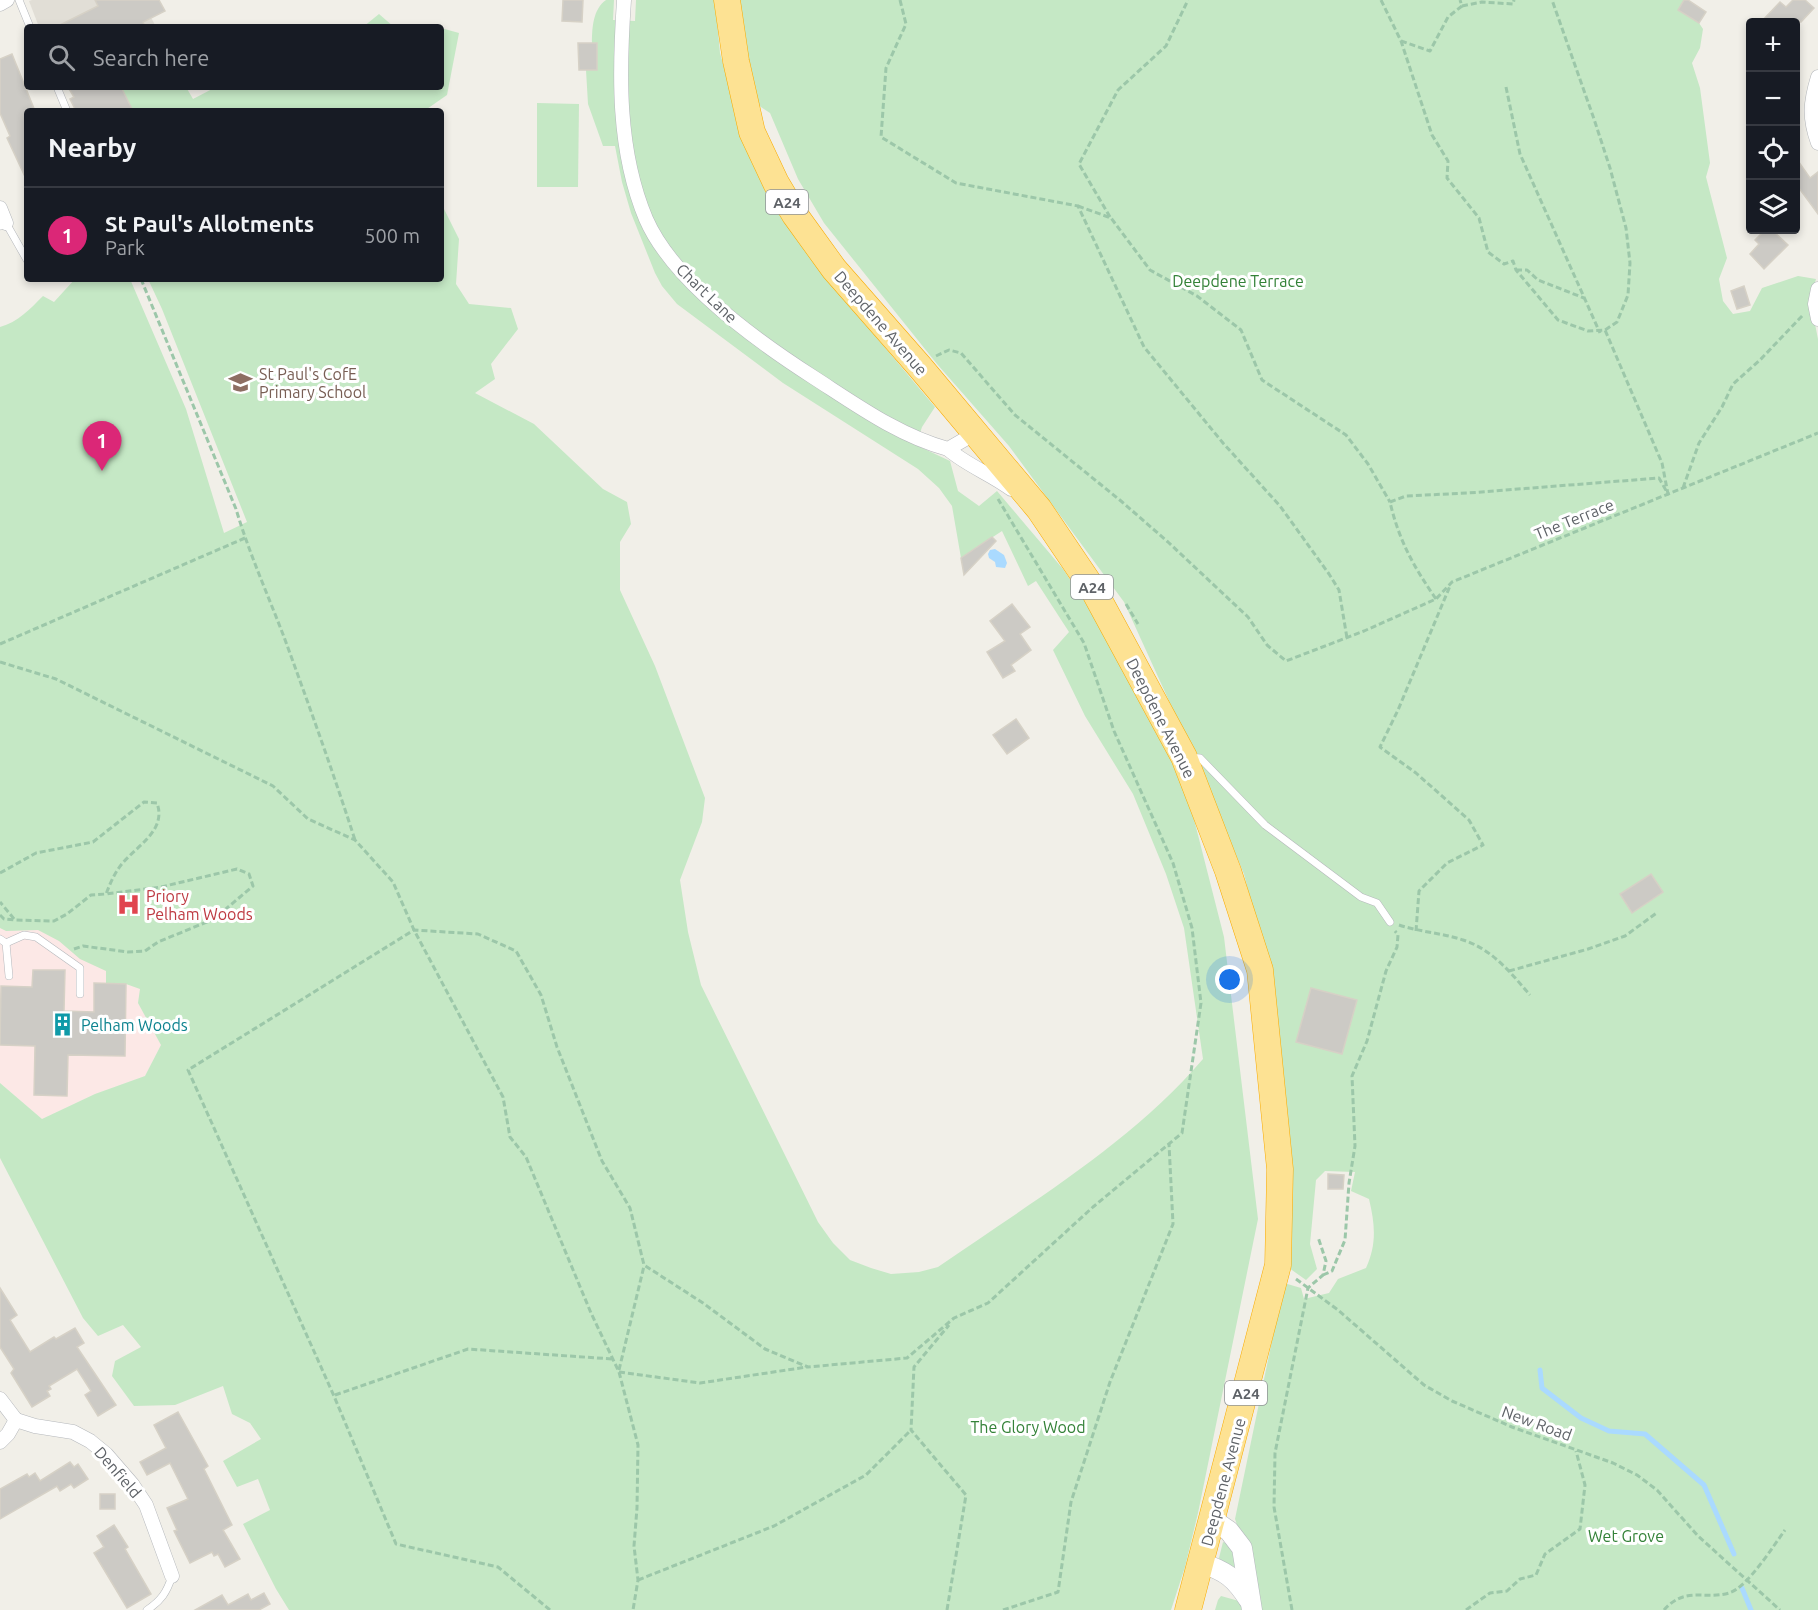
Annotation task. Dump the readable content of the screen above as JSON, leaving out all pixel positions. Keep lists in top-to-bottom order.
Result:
{
  "streets": {
    "highway": ["A24", "Deepdene Avenue"],
    "street": ["Chart Lane", "Denfield"],
    "path": ["The Terrace", "New Road"]
  },
  "crossings": [
    ["Chart Lane", "Deepdene Avenue"],
    ["Deepdene Avenue", "New Road"]
  ],
  "parks": ["Deepdene Terrace", "The Glory Wood", "Wet Grove"],
  "places": {
    "school or university": ["St Paul's CofE Primary School"],
    "hospital": ["Priory Pelham Woods"],
    "building": ["Pelham Woods"]
  },
  "page": {
    "map_buttons": ["+", "−"],
    "search": "Search here",
    "heading": "Nearby",
    "list": [
      {
        "mark": "1",
        "name": "St Paul's Allotments",
        "note": "Park",
        "value": "500 m"
      }
    ],
    "pins": "1"
  }
}
